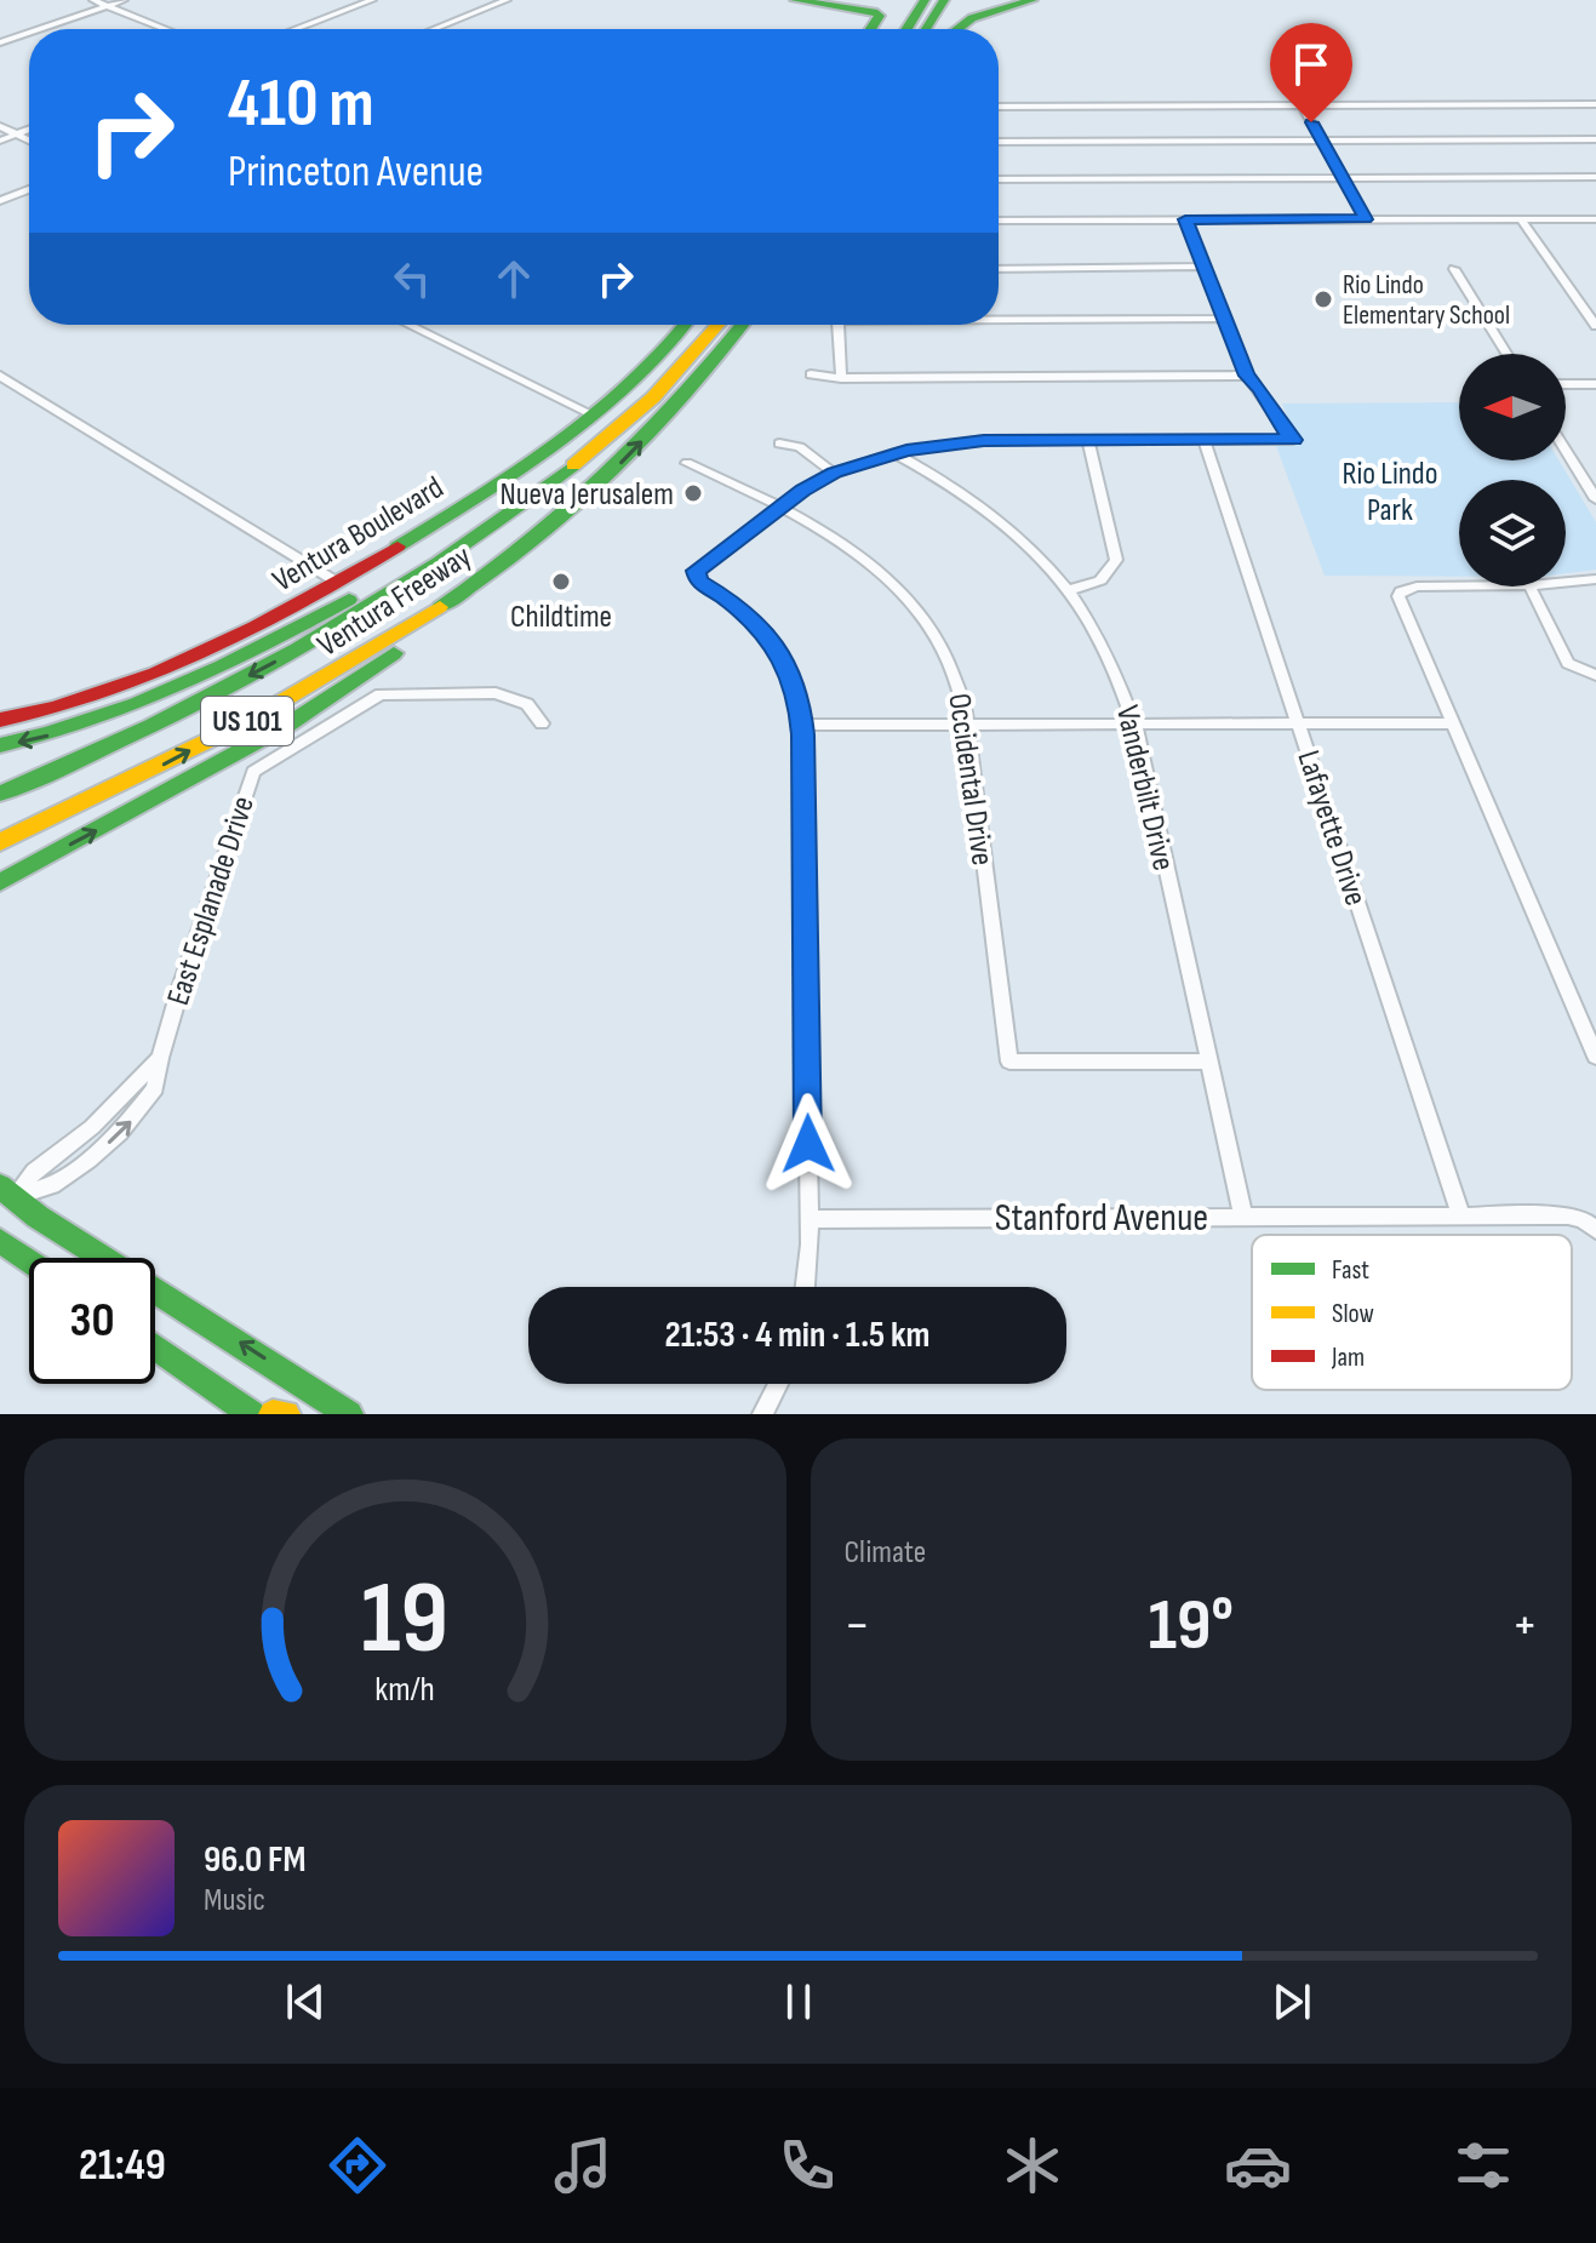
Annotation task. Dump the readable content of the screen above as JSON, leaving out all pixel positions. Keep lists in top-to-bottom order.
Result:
{
  "streets": {
    "main road": ["Ventura Boulevard", "Ventura Freeway", "US 101"],
    "street": [
      "Occidental Drive",
      "Vanderbilt Drive",
      "Lafayette Drive",
      "East Esplanade Drive",
      "Stanford Avenue"
    ]
  },
  "crossings": [
    ["Occidental Drive", "Vanderbilt Drive"],
    ["Vanderbilt Drive", "Stanford Avenue"],
    ["Lafayette Drive", "Stanford Avenue"]
  ],
  "parks": ["Rio Lindo Park"],
  "places": ["Rio Lindo Elementary School", "Nueva Jerusalem", "Childtime"],
  "legend": ["Fast", "Slow", "Jam"],
  "north": "left",
  "page": {
    "turn": ["410 m", "Princeton Avenue"],
    "limit": "30",
    "trip": "21:53 · 4 min · 1.5 km",
    "tile": "Climate",
    "heat": ["−", "19°", "+"],
    "song": ["96.0 FM", "Music"],
    "tabs": "21:49",
    "gauge": ["19", "km/h"]
  }
}
